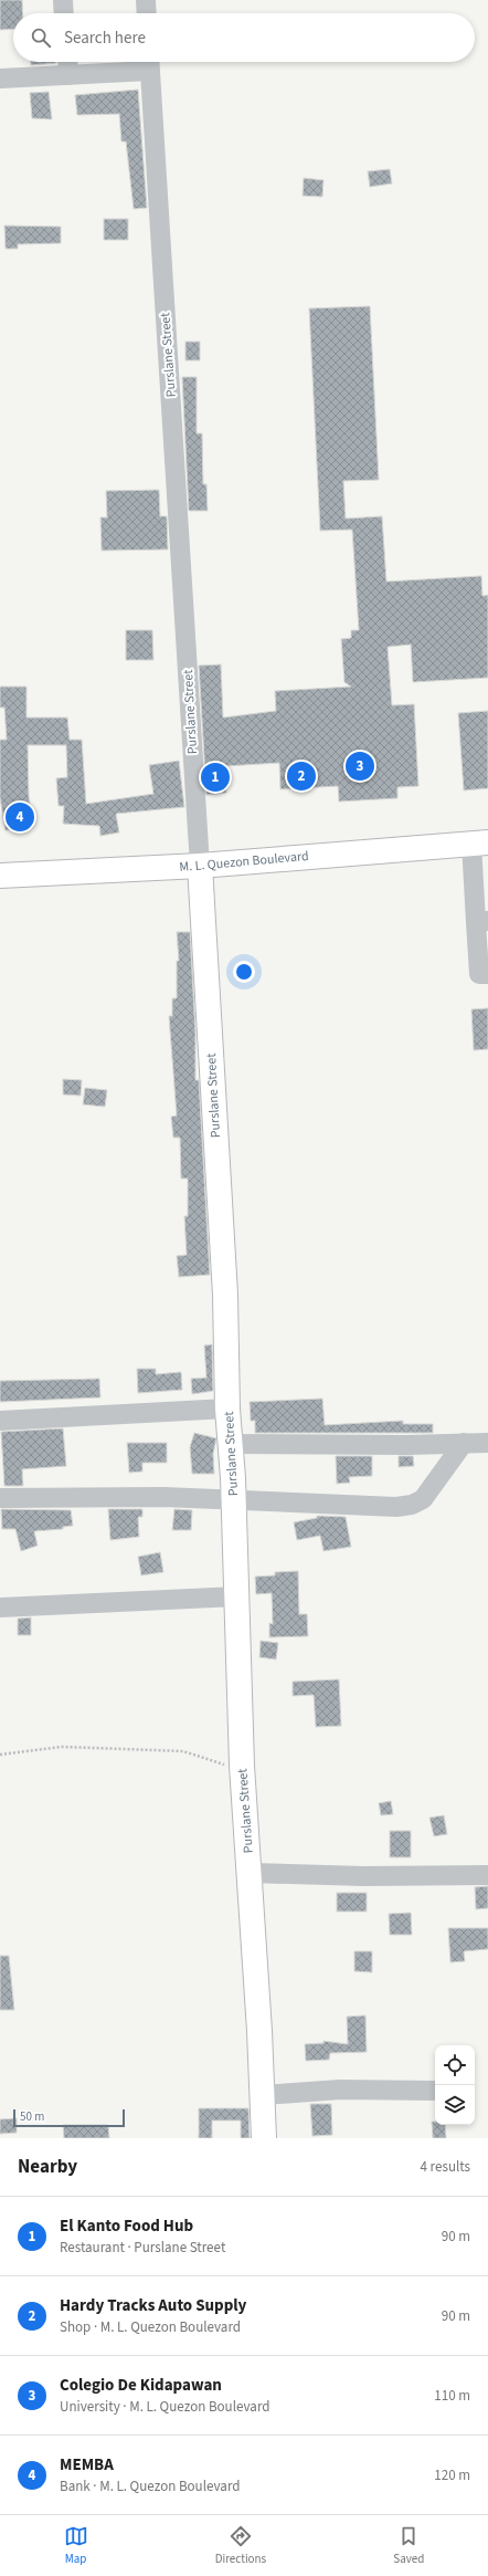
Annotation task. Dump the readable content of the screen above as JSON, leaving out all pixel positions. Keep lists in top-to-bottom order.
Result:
{
  "streets": {
    "main road": ["Purslane Street", "M. L. Quezon Boulevard"]
  },
  "crossings": [
    ["Purslane Street", "M. L. Quezon Boulevard"]
  ],
  "scale_bar": "50 m",
  "page": {
    "search": "Search here",
    "pins": [
      "3",
      "2",
      "1",
      "4"
    ],
    "scale": "50 m",
    "heading": ["Nearby", "4 results"],
    "list": [
      {
        "mark": "1",
        "name": "El Kanto Food Hub",
        "note": "Restaurant · Purslane Street",
        "value": "90 m"
      },
      {
        "mark": "2",
        "name": "Hardy Tracks Auto Supply",
        "note": "Shop · M. L. Quezon Boulevard",
        "value": "90 m"
      },
      {
        "mark": "3",
        "name": "Colegio De Kidapawan",
        "note": "University · M. L. Quezon Boulevard",
        "value": "110 m"
      },
      {
        "mark": "4",
        "name": "MEMBA",
        "note": "Bank · M. L. Quezon Boulevard",
        "value": "120 m"
      }
    ],
    "nav": ["Map", "Directions", "Saved"]
  }
}
